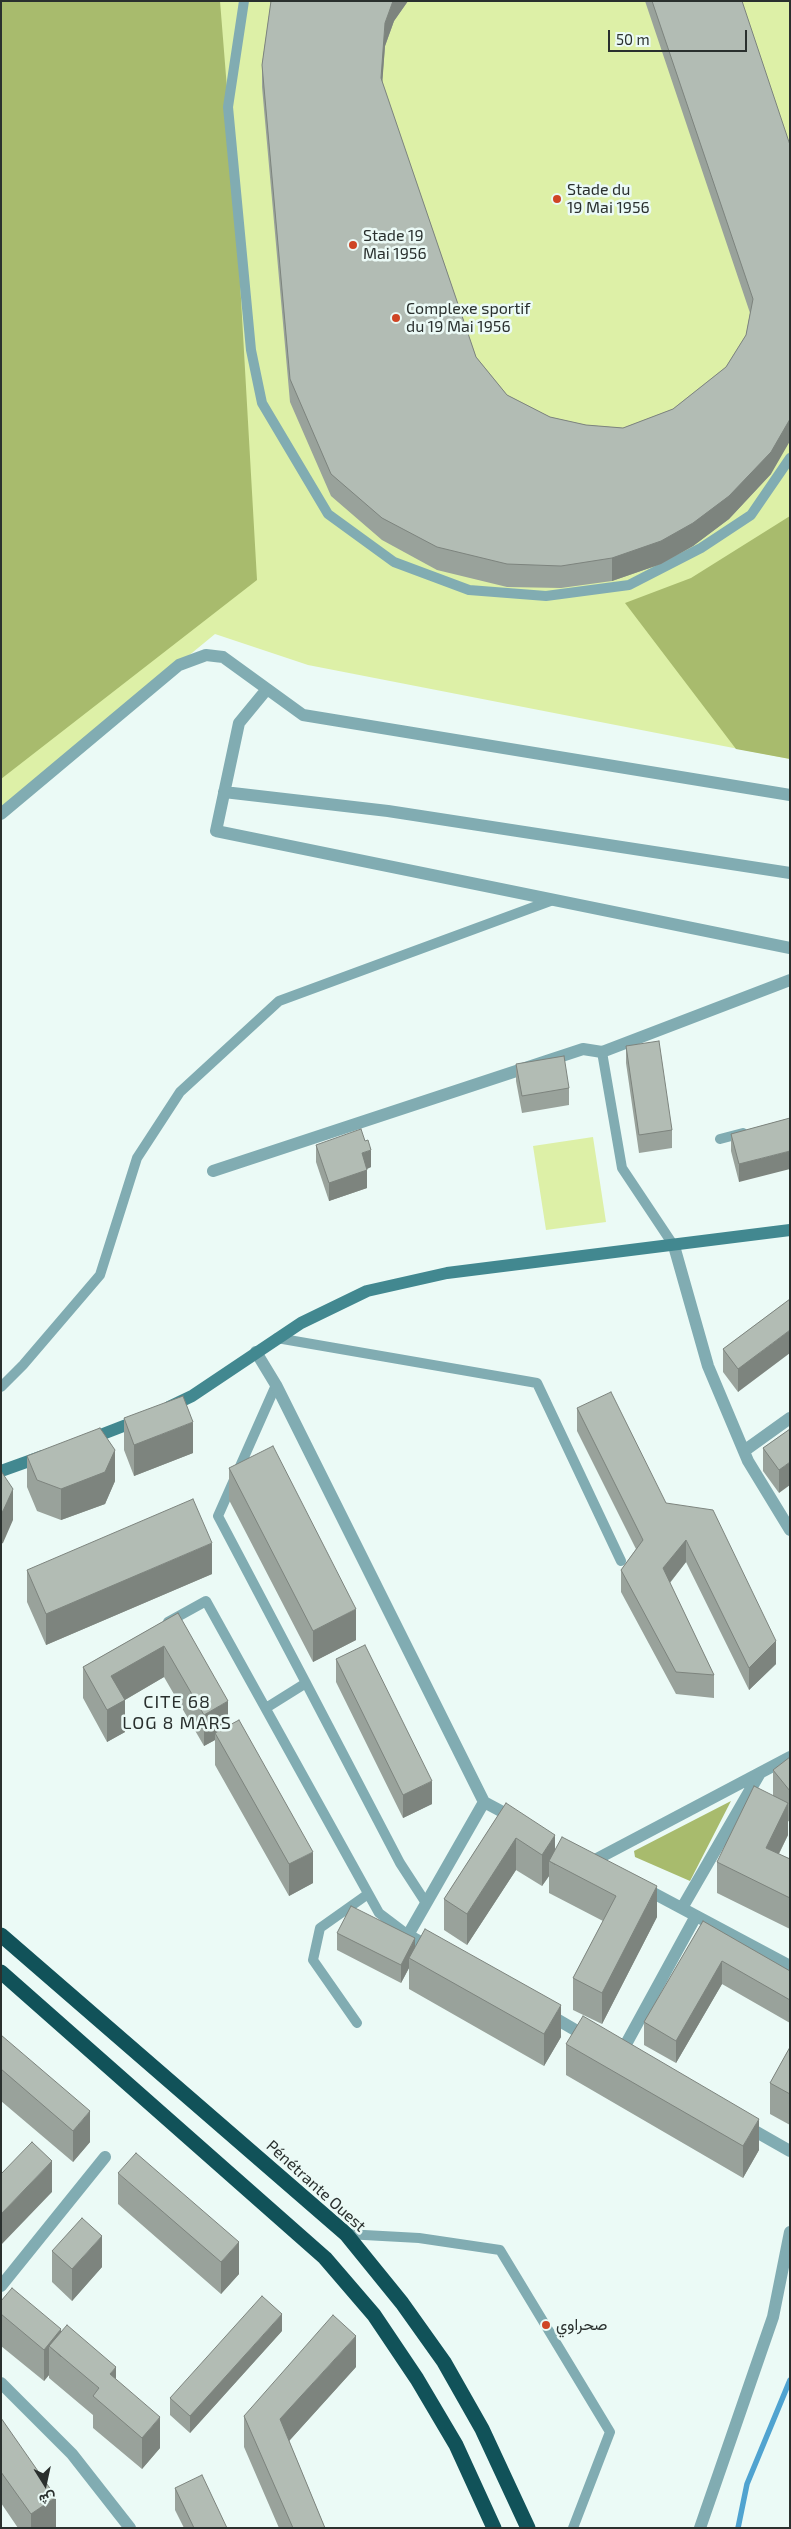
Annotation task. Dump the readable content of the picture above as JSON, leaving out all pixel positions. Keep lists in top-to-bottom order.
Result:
{
  "streets": {
    "highway": ["Pénétrante Ouest"]
  },
  "districts": ["CITE 68 LOG 8 MARS"],
  "places": [
    "Stade du 19 Mai 1956",
    "Stade 19 Mai 1956",
    "Complexe sportif du 19 Mai 1956",
    "صحراوي"
  ],
  "scale_bar": "50 m",
  "north": "bottom"
}
